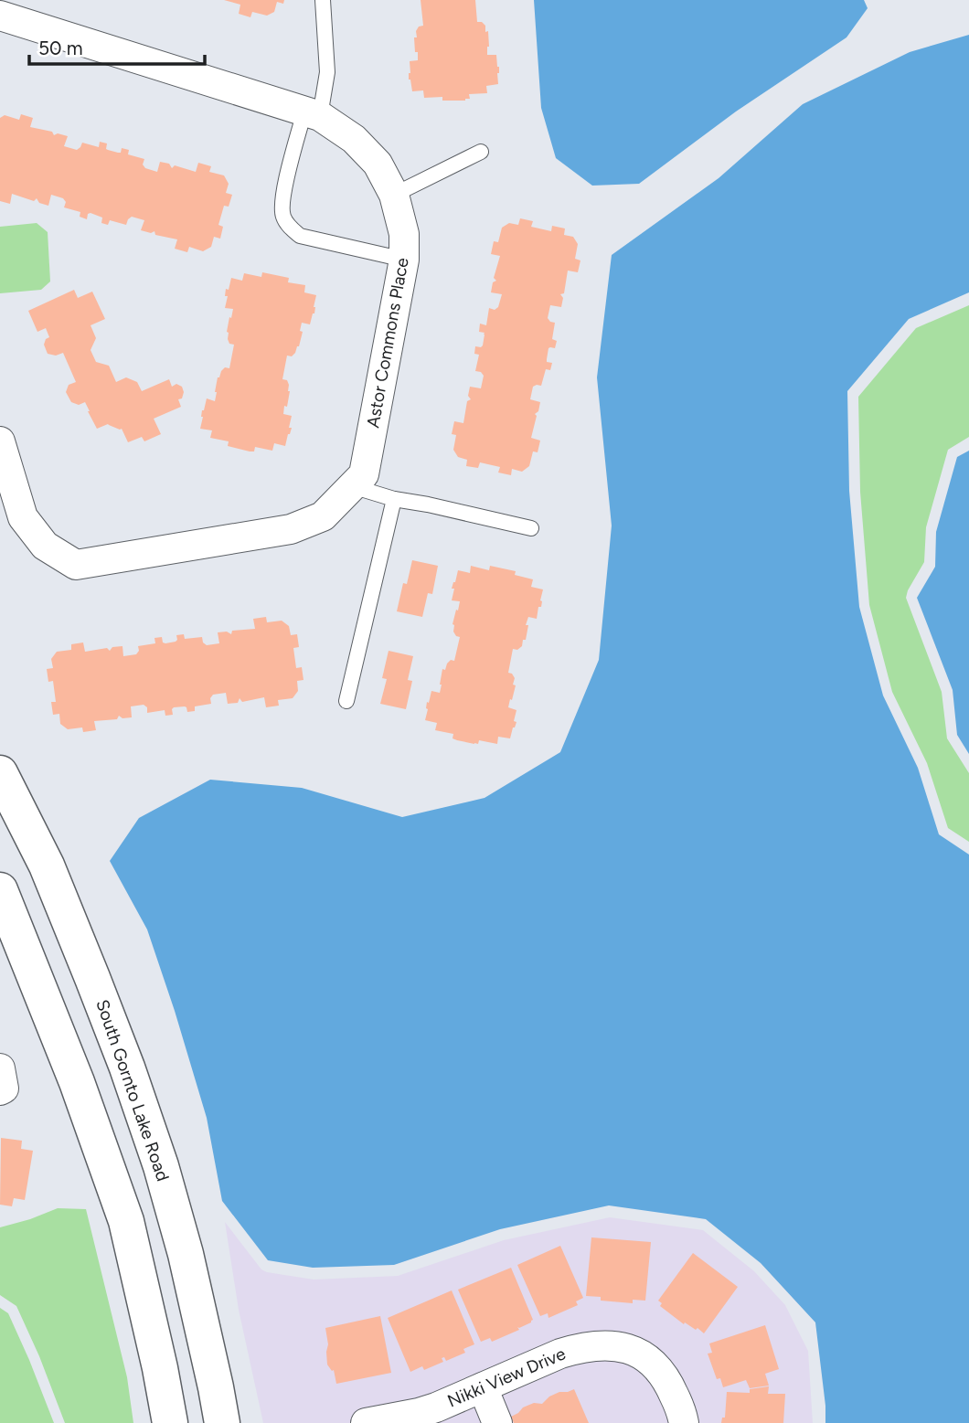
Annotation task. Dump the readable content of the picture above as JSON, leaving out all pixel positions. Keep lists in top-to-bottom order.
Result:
{
  "streets": {
    "street": ["Astor Commons Place", "South Gornto Lake Road", "Nikki View Drive"]
  },
  "scale_bar": "50 m"
}
